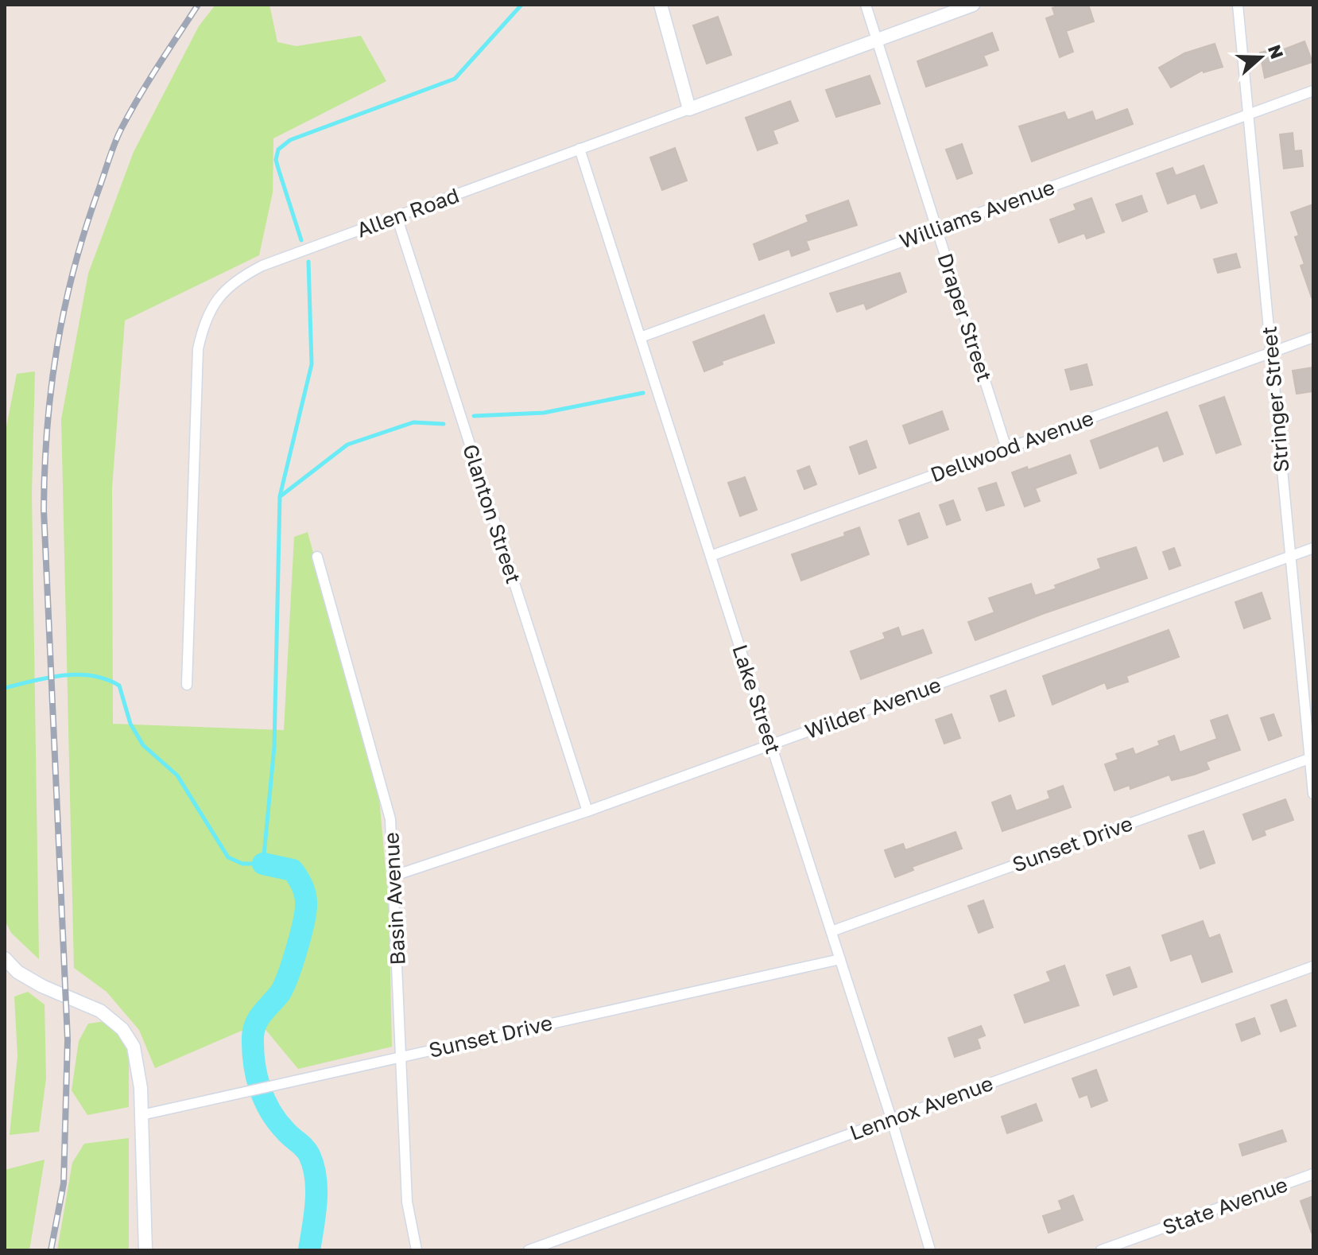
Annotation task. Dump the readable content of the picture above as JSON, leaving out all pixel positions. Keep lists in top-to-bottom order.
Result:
{
  "streets": {
    "street": [
      "Allen Road",
      "Williams Avenue",
      "Draper Street",
      "Stringer Street",
      "Dellwood Avenue",
      "Glanton Street",
      "Lake Street",
      "Wilder Avenue",
      "Sunset Drive",
      "Basin Avenue",
      "Lennox Avenue",
      "State Avenue"
    ]
  },
  "crossings": [
    ["Allen Road", "Draper Street"],
    ["Allen Road", "Glanton Street"],
    ["Allen Road", "Lake Street"],
    ["Williams Avenue", "Draper Street"],
    ["Williams Avenue", "Stringer Street"],
    ["Williams Avenue", "Lake Street"],
    ["Draper Street", "Dellwood Avenue"],
    ["Stringer Street", "Dellwood Avenue"],
    ["Stringer Street", "Wilder Avenue"],
    ["Stringer Street", "Sunset Drive"],
    ["Dellwood Avenue", "Lake Street"],
    ["Glanton Street", "Wilder Avenue"],
    ["Lake Street", "Wilder Avenue"],
    ["Lake Street", "Sunset Drive"],
    ["Lake Street", "Lennox Avenue"],
    ["Wilder Avenue", "Basin Avenue"],
    ["Sunset Drive", "Basin Avenue"]
  ],
  "north": "right"
}
